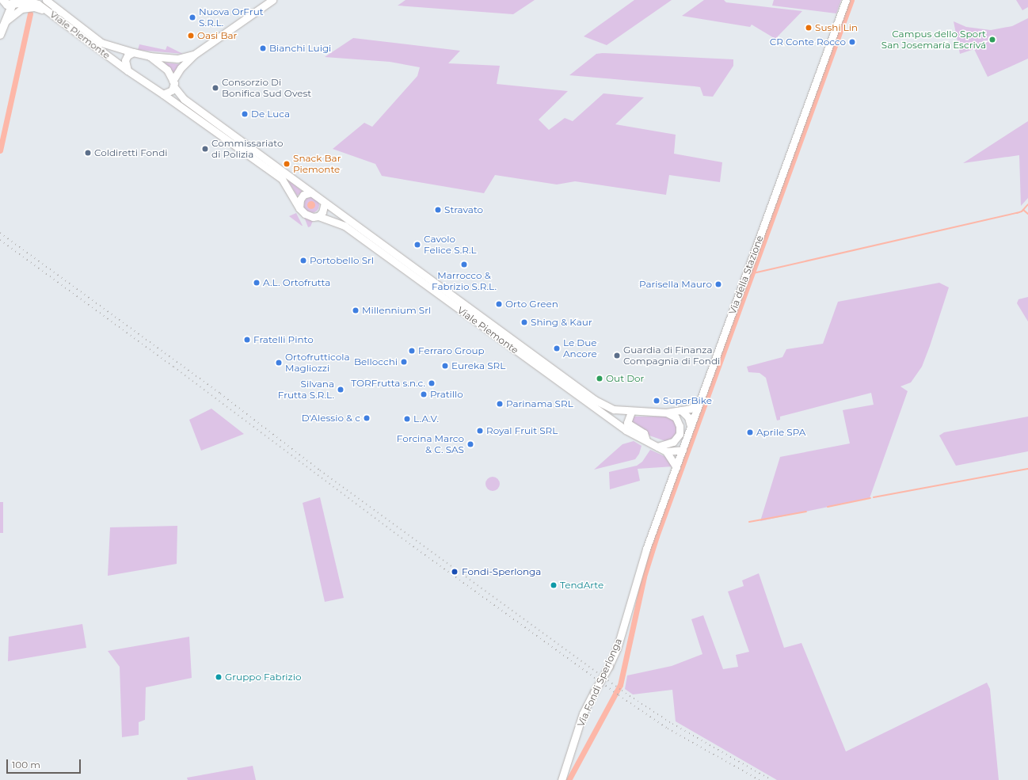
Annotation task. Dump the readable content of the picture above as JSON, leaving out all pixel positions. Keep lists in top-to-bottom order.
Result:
{
  "streets": {
    "street": ["Viale Piemonte", "Via della Stazione", "Via Fondi Sperlonga"]
  },
  "crossings": [
    ["Viale Piemonte", "Via della Stazione"],
    ["Via della Stazione", "Via Fondi Sperlonga"]
  ],
  "places": [
    "Nuova OrFrut S.R.L.",
    "Sushi Lin",
    "Oasi Bar",
    "Campus dello Sport San Josemaría Escrivá",
    "CR Conte Rocco",
    "Bianchi Luigi",
    "Consorzio Di Bonifica Sud Ovest",
    "De Luca",
    "Commissariato di Polizia",
    "Coldiretti Fondi",
    "Snack Bar Piemonte",
    "Stravato",
    "Cavolo Felice S.R.L",
    "Portobello Srl",
    "Marrocco & Fabrizio S.R.L.",
    "A.L. Ortofrutta",
    "Parisella Mauro",
    "Orto Green",
    "Millennium Srl",
    "Shing & Kaur",
    "Fratelli Pinto",
    "Le Due Ancore",
    "Ferraro Group",
    "Guardia di Finanza Compagnia di Fondi",
    "Bellocchi",
    "Ortofrutticola Magliozzi",
    "Eureka SRL",
    "Out Dor",
    "TORFrutta s.n.c.",
    "Silvana Frutta S.R.L.",
    "Pratillo",
    "SuperBike",
    "Parinama SRL",
    "D'Alessio & c",
    "L.A.V.",
    "Royal Fruit SRL",
    "Aprile SPA",
    "Forcina Marco & C. SAS",
    "Fondi-Sperlonga",
    "TendArte",
    "Gruppo Fabrizio"
  ],
  "scale_bar": "100 m"
}
